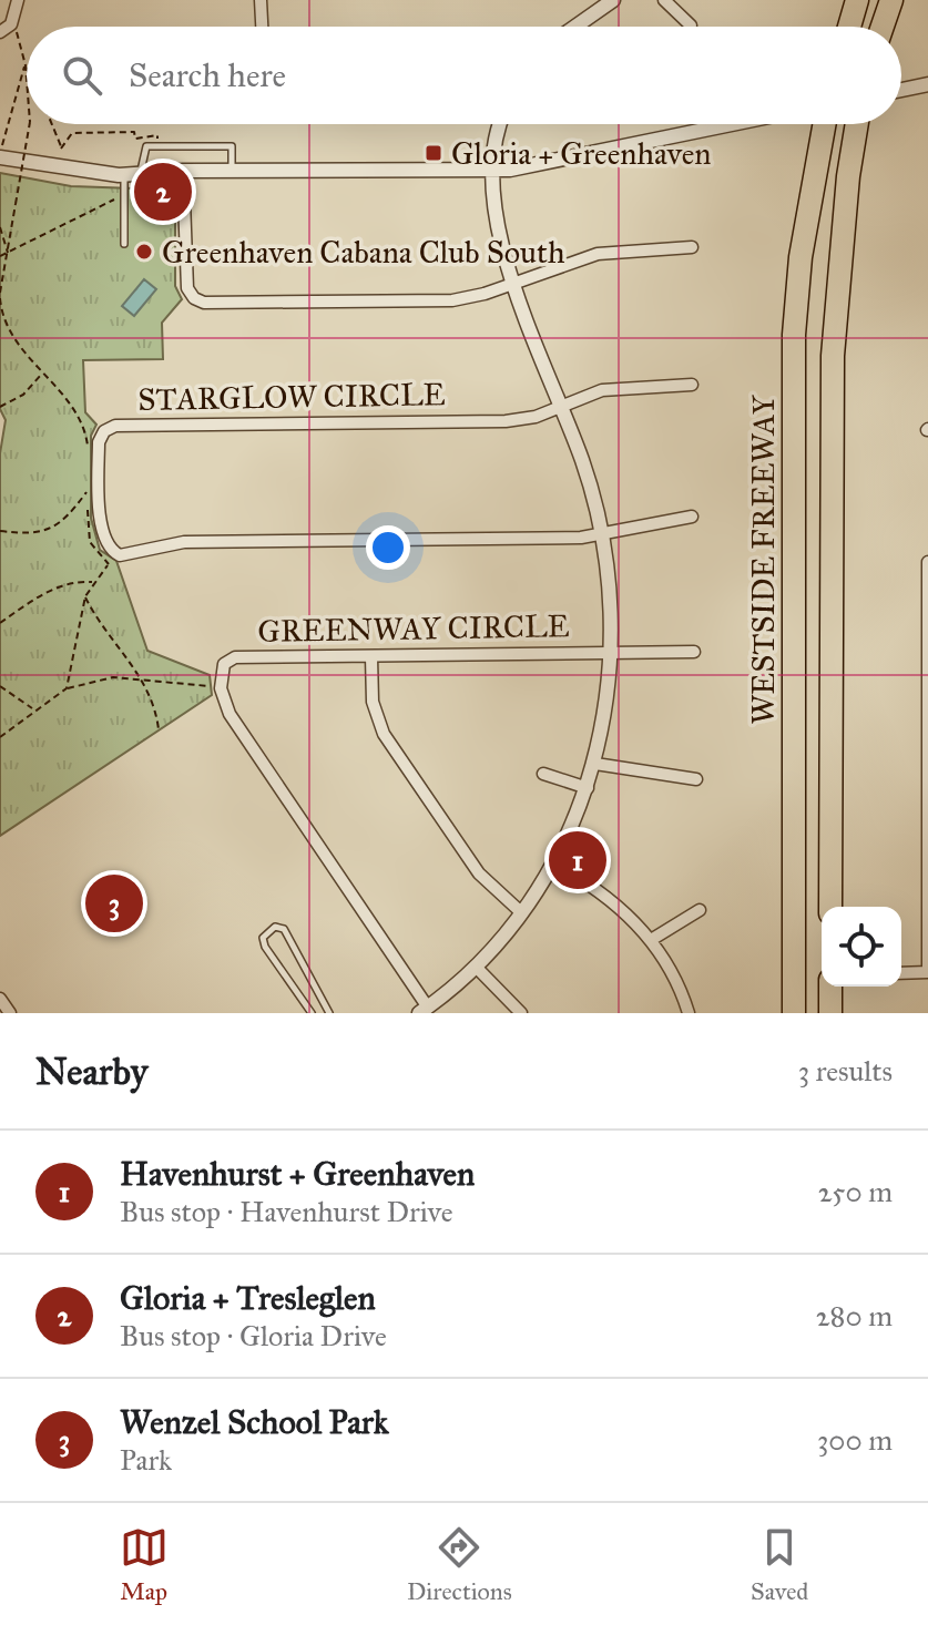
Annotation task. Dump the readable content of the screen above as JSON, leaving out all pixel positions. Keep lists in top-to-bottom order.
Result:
{
  "streets": {
    "highway": ["WESTSIDE FREEWAY"],
    "street": ["STARGLOW CIRCLE", "GREENWAY CIRCLE"]
  },
  "places": {
    "transit": ["Gloria + Greenhaven"],
    "other": ["Greenhaven Cabana Club South"]
  },
  "page": {
    "search": "Search here",
    "pins": ["2", "1", "3"],
    "heading": ["Nearby", "3 results"],
    "list": [
      {
        "mark": "1",
        "name": "Havenhurst + Greenhaven",
        "note": "Bus stop · Havenhurst Drive",
        "value": "250 m"
      },
      {
        "mark": "2",
        "name": "Gloria + Tresleglen",
        "note": "Bus stop · Gloria Drive",
        "value": "280 m"
      },
      {
        "mark": "3",
        "name": "Wenzel School Park",
        "note": "Park",
        "value": "300 m"
      }
    ],
    "nav": ["Map", "Directions", "Saved"]
  }
}
